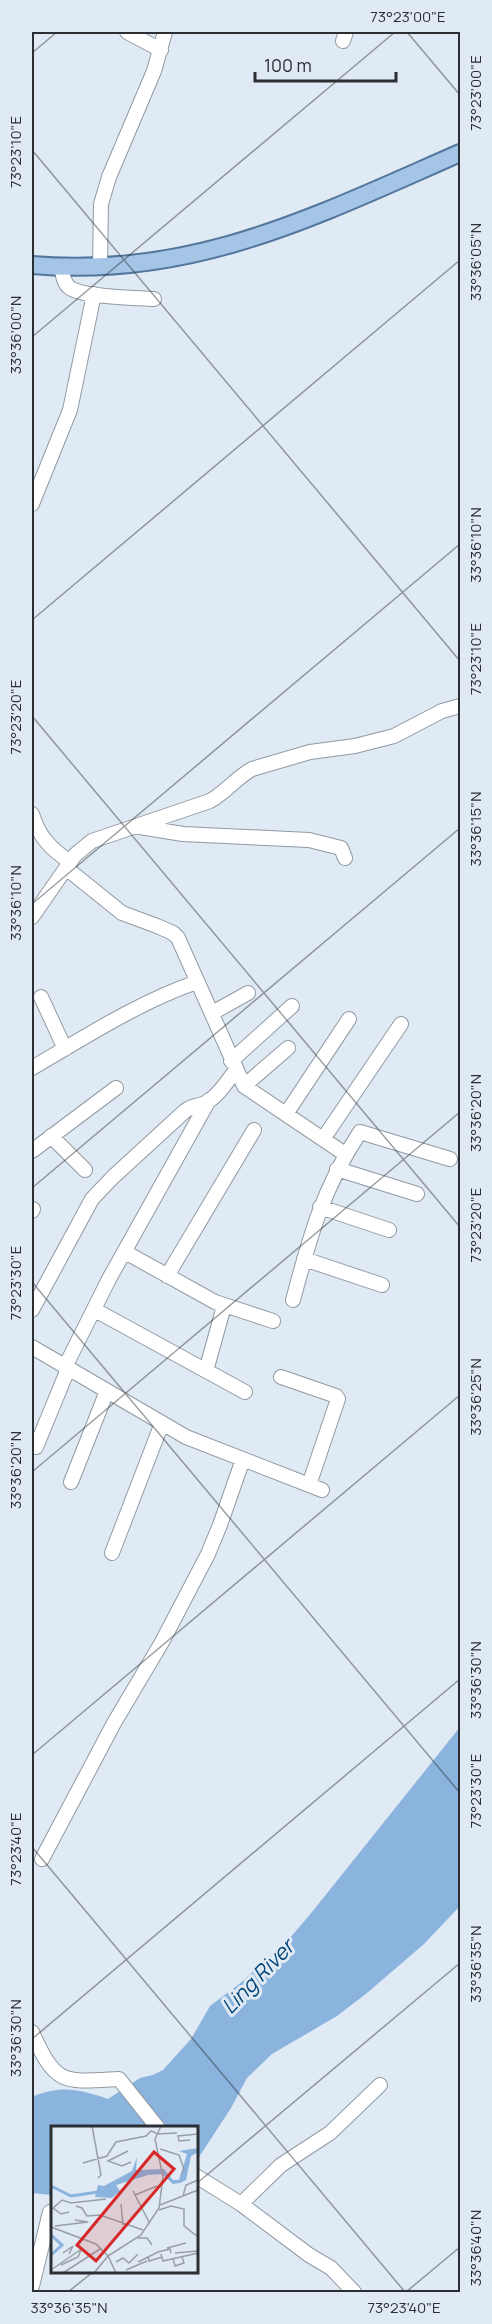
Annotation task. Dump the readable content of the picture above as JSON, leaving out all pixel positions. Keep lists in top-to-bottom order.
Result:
{
  "water": ["Ling River"],
  "scale_bar": "100 m",
  "coordinates": [
    "73°23'00\"E",
    "73°23'10\"E",
    "33°36'05\"N",
    "33°36'00\"N",
    "33°36'10\"N",
    "73°23'20\"E",
    "33°36'15\"N",
    "33°36'20\"N",
    "73°23'30\"E",
    "33°36'25\"N",
    "33°36'30\"N",
    "73°23'40\"E",
    "33°36'35\"N",
    "33°36'40\"N"
  ]
}
